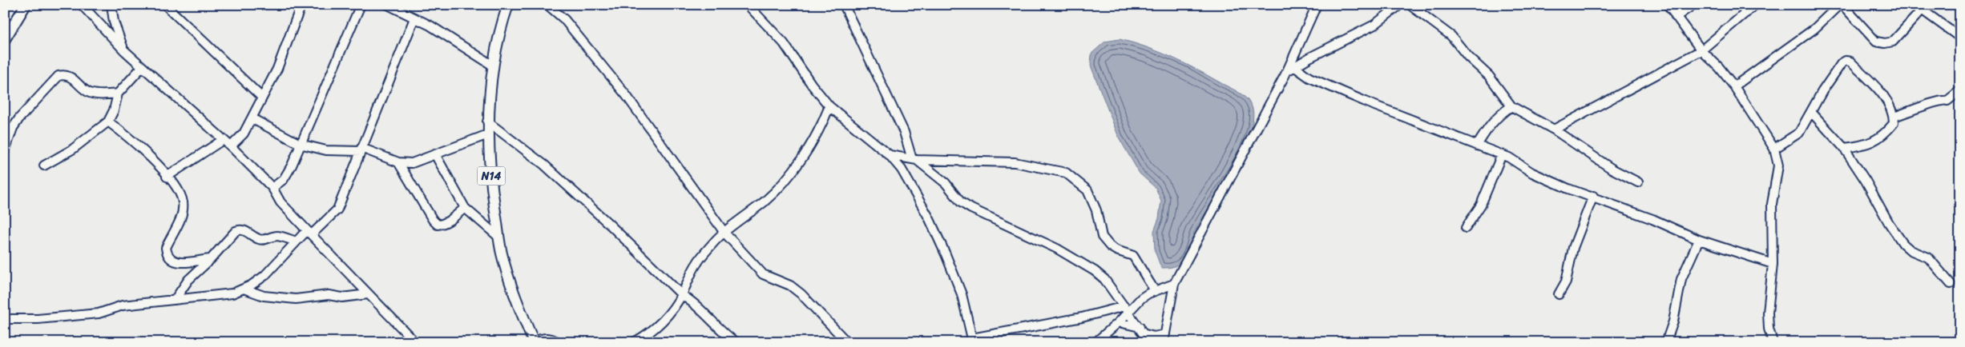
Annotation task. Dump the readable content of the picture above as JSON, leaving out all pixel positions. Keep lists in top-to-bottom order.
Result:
{
  "streets": {
    "main road": ["N14"]
  }
}
